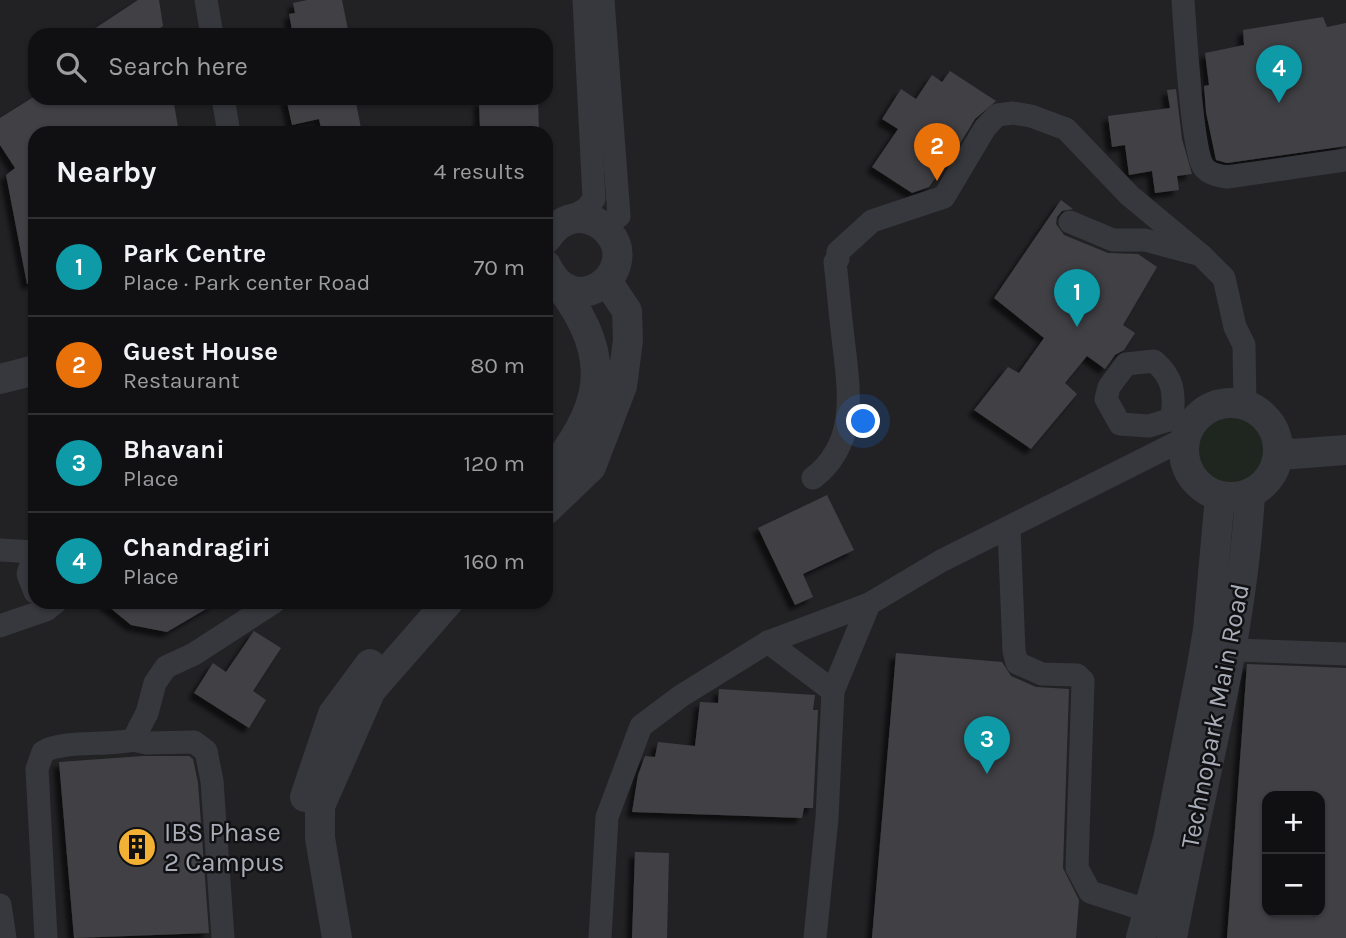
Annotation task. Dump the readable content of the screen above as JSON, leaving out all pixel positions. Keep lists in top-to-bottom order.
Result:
{
  "streets": {
    "street": ["Technopark Main Road"]
  },
  "places": {
    "building": ["IBS Phase 2 Campus"]
  },
  "page": {
    "search": "Search here",
    "pins": [
      "4",
      "2",
      "1",
      "3"
    ],
    "heading": ["Nearby", "4 results"],
    "list": [
      {
        "mark": "1",
        "name": "Park Centre",
        "note": "Place · Park center Road",
        "value": "70 m"
      },
      {
        "mark": "2",
        "name": "Guest House",
        "note": "Restaurant",
        "value": "80 m"
      },
      {
        "mark": "3",
        "name": "Bhavani",
        "note": "Place",
        "value": "120 m"
      },
      {
        "mark": "4",
        "name": "Chandragiri",
        "note": "Place",
        "value": "160 m"
      }
    ],
    "map_buttons": ["+", "−"]
  }
}
